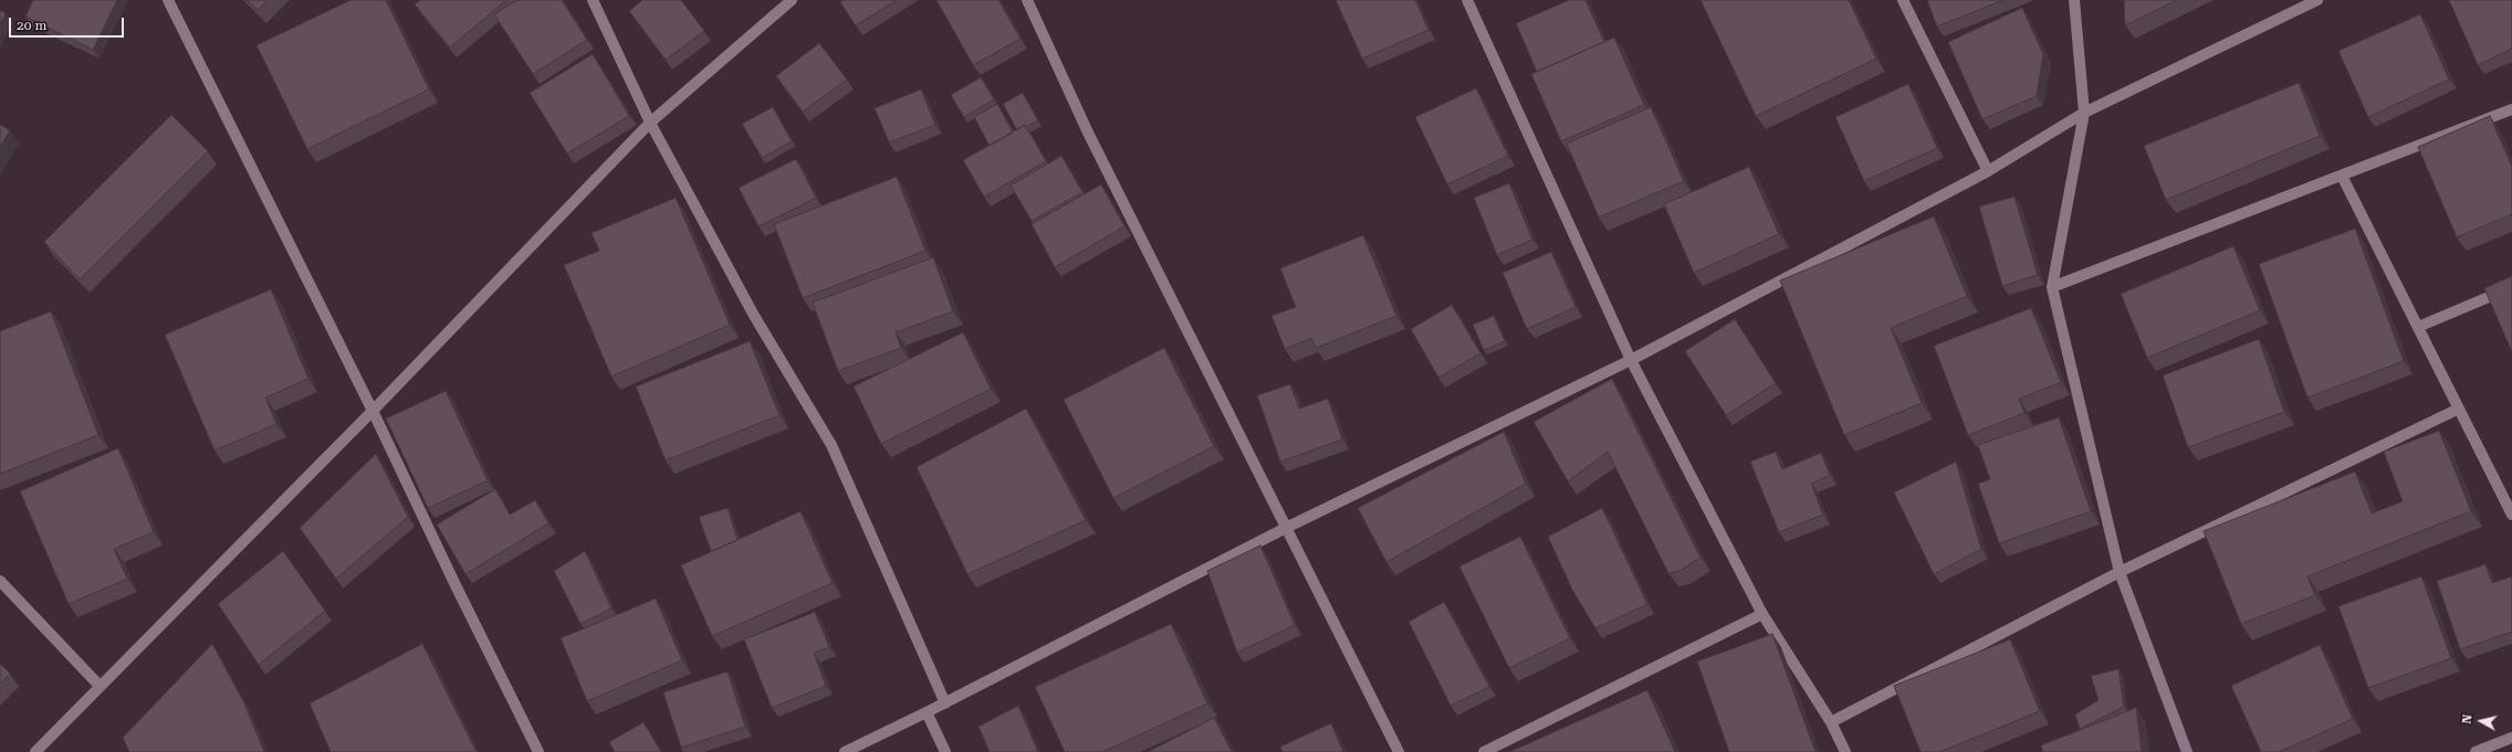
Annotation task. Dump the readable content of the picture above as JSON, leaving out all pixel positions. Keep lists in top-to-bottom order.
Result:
{
  "scale_bar": "20 m",
  "north": "left"
}
